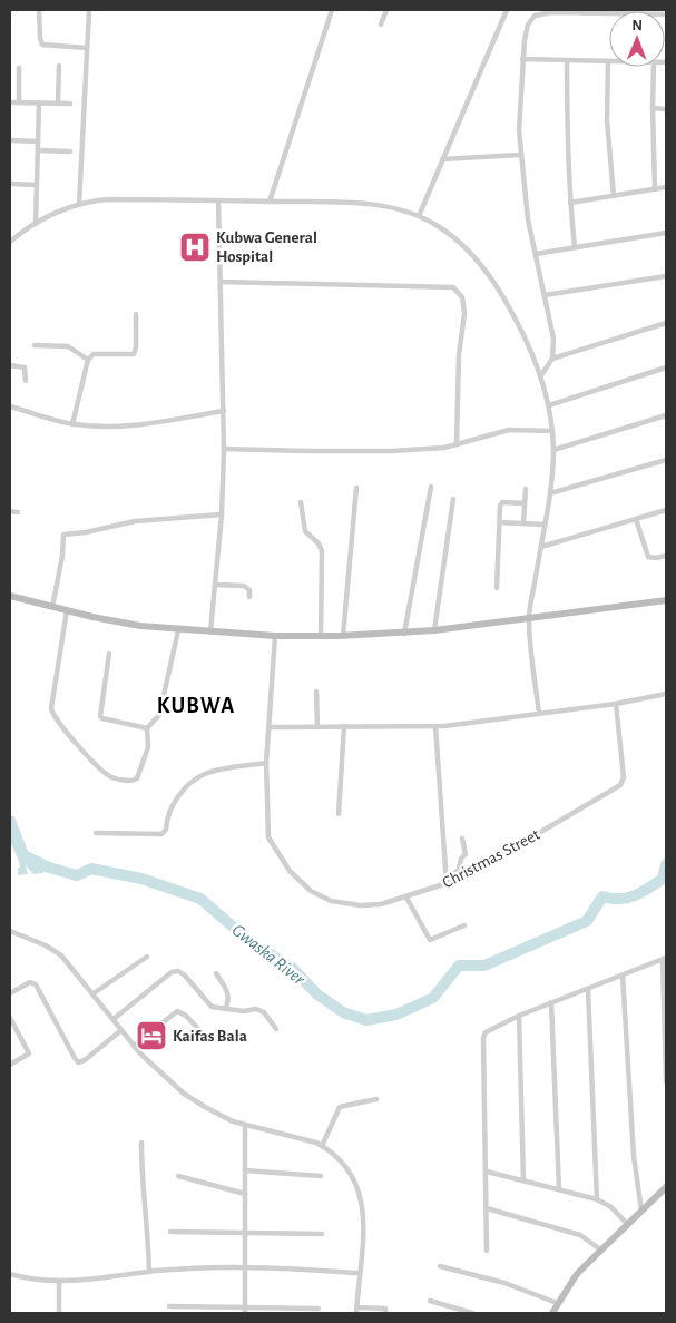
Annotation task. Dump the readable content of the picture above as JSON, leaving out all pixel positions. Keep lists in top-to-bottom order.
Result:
{
  "streets": {
    "street": ["Christmas Street"]
  },
  "districts": ["KUBWA"],
  "water": ["Gwaska River"],
  "places": {
    "hospital": ["Kubwa General Hospital"],
    "hotel": ["Kaifas Bala"]
  },
  "north": "top"
}
